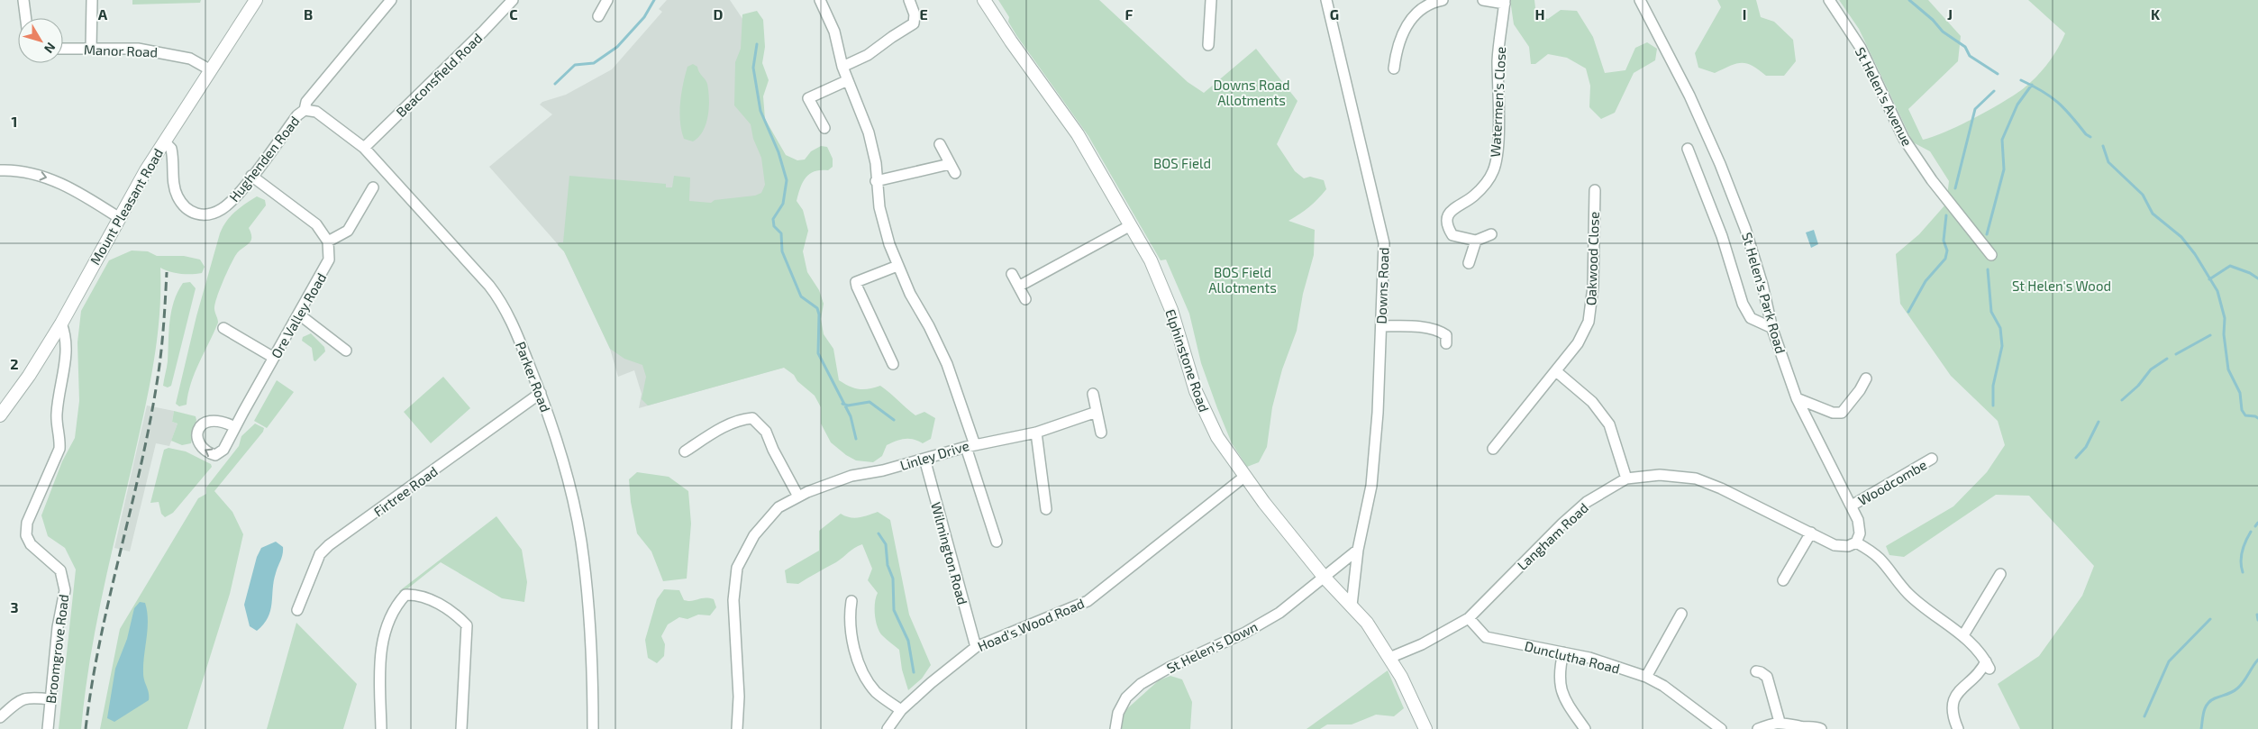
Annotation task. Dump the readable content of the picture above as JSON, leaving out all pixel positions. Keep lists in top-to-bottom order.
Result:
{
  "streets": {
    "street": [
      "Manor Road",
      "Beaconsfield Road",
      "St Helen's Avenue",
      "Watermen's Close",
      "Hughenden Road",
      "Mount Pleasant Road",
      "Oakwood Close",
      "Downs Road",
      "St Helen's Park Road",
      "Ore Valley Road",
      "Elphinstone Road",
      "Parker Road",
      "Linley Drive",
      "Woodcombe",
      "Firtree Road",
      "Langham Road",
      "Wilmington Road",
      "Hoad's Wood Road",
      "St Helen's Down",
      "Broomgrove Road",
      "Dunclutha Road"
    ]
  },
  "crossings": [
    ["Manor Road", "Mount Pleasant Road"],
    ["Beaconsfield Road", "Parker Road"],
    ["Hughenden Road", "Mount Pleasant Road"],
    ["Hughenden Road", "Parker Road"],
    ["Mount Pleasant Road", "Broomgrove Road"],
    ["Downs Road", "Elphinstone Road"],
    ["St Helen's Park Road", "Woodcombe"],
    ["St Helen's Park Road", "Langham Road"],
    ["Elphinstone Road", "Langham Road"],
    ["Elphinstone Road", "Hoad's Wood Road"],
    ["Elphinstone Road", "St Helen's Down"],
    ["Parker Road", "Firtree Road"],
    ["Linley Drive", "Wilmington Road"],
    ["Langham Road", "Dunclutha Road"],
    ["Wilmington Road", "Hoad's Wood Road"]
  ],
  "parks": [
    "Downs Road Allotments",
    "BOS Field",
    "BOS Field Allotments",
    "St Helen's Wood"
  ],
  "north": "bottom right",
  "grid": {
    "columns": [
      "A",
      "B",
      "C",
      "D",
      "E",
      "F",
      "G",
      "H",
      "I",
      "J",
      "K"
    ],
    "rows": ["1", "2", "3"]
  }
}
